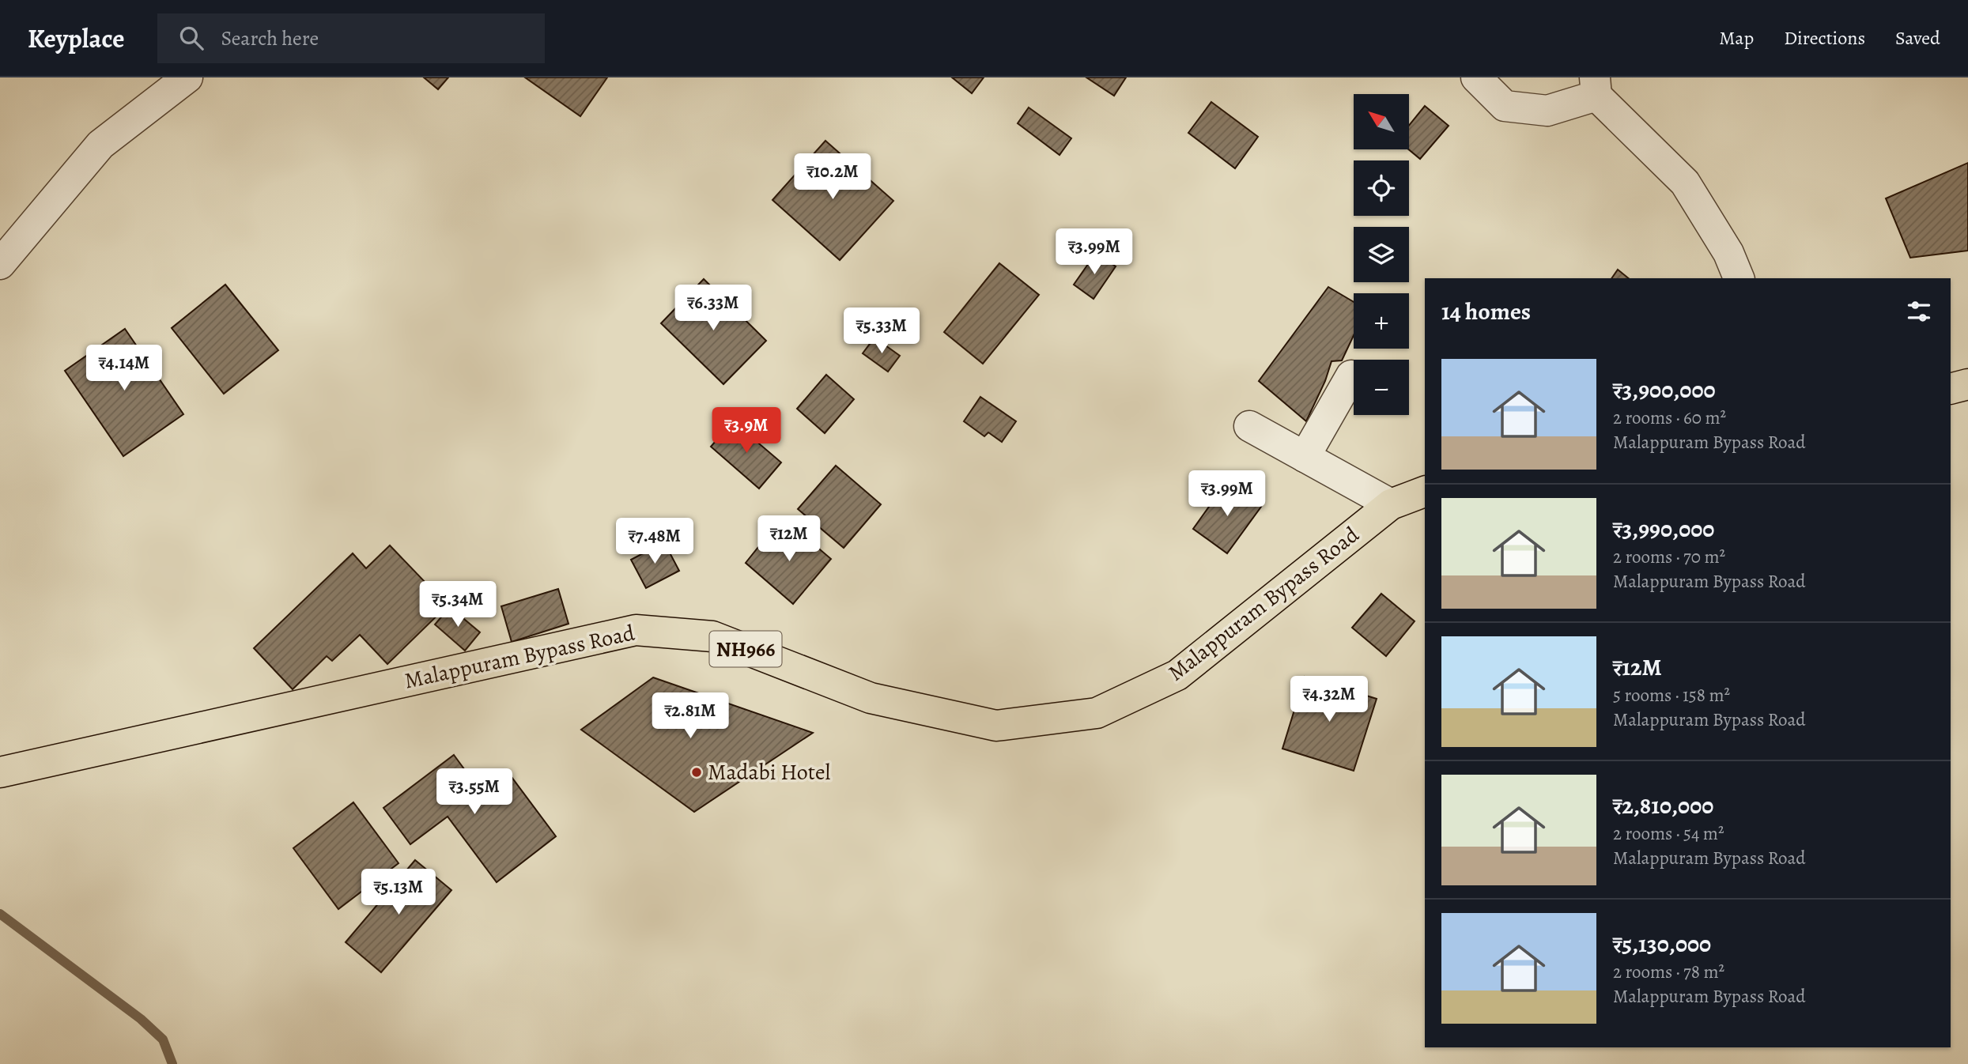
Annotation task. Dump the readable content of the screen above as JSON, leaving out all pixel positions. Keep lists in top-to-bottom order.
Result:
{
  "streets": {
    "highway": ["Malappuram Bypass Road", "NH966"]
  },
  "places": ["Madabi Hotel"],
  "north": "top left",
  "page": {
    "header": "Keyplace",
    "search": "Search here",
    "nav": ["Map", "Directions", "Saved"],
    "map_buttons": ["+", "−"],
    "price": [
      "₹10.2M",
      "₹3.99M",
      "₹6.33M",
      "₹5.33M",
      "₹4.14M",
      "₹3.9M",
      "₹3.99M",
      "₹12M",
      "₹7.48M",
      "₹5.34M",
      "₹4.32M",
      "₹2.81M",
      "₹3.55M",
      "₹5.13M"
    ],
    "heading": "14 homes",
    "list": [
      {
        "name": "₹3,900,000",
        "note": "2 rooms · 60 m² · Malappuram Bypass Road"
      },
      {
        "name": "₹3,990,000",
        "note": "2 rooms · 70 m² · Malappuram Bypass Road"
      },
      {
        "name": "₹12M",
        "note": "5 rooms · 158 m² · Malappuram Bypass Road"
      },
      {
        "name": "₹2,810,000",
        "note": "2 rooms · 54 m² · Malappuram Bypass Road"
      },
      {
        "name": "₹5,130,000",
        "note": "2 rooms · 78 m² · Malappuram Bypass Road"
      }
    ]
  }
}
